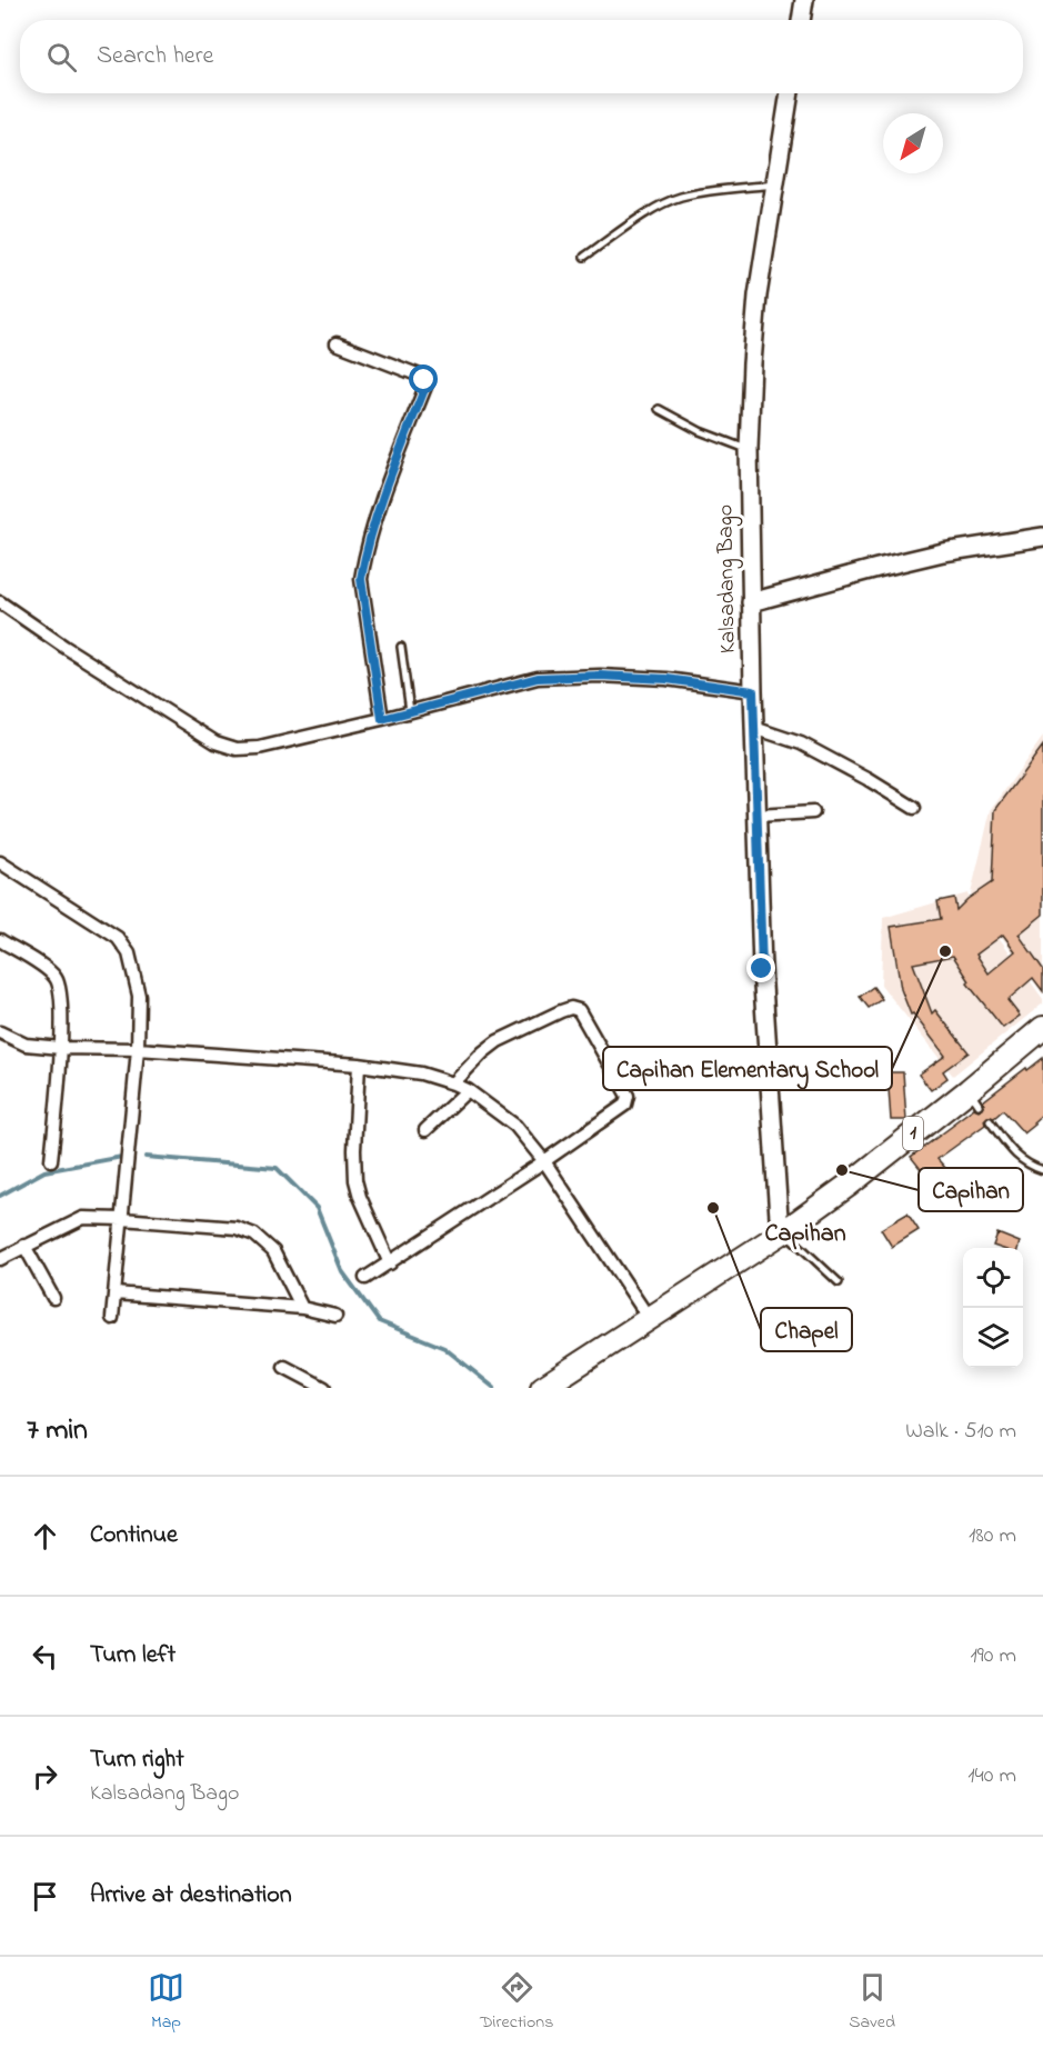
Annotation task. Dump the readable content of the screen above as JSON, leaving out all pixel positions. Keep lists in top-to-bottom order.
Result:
{
  "streets": {
    "highway": ["1"],
    "main road": ["Kalsadang Bago"]
  },
  "crossings": [
    ["Kalsadang Bago", "1"]
  ],
  "districts": ["Capihan"],
  "places": ["Capihan Elementary School", "Capihan", "Chapel"],
  "north": "bottom left",
  "page": {
    "search": "Search here",
    "heading": ["7 min", "Walk · 510 m"],
    "list": [
      ["Continue", "180 m"],
      ["Turn left", "190 m"],
      ["Turn right", "Kalsadang Bago", "140 m"],
      "Arrive at destination"
    ],
    "nav": ["Map", "Directions", "Saved"]
  }
}
